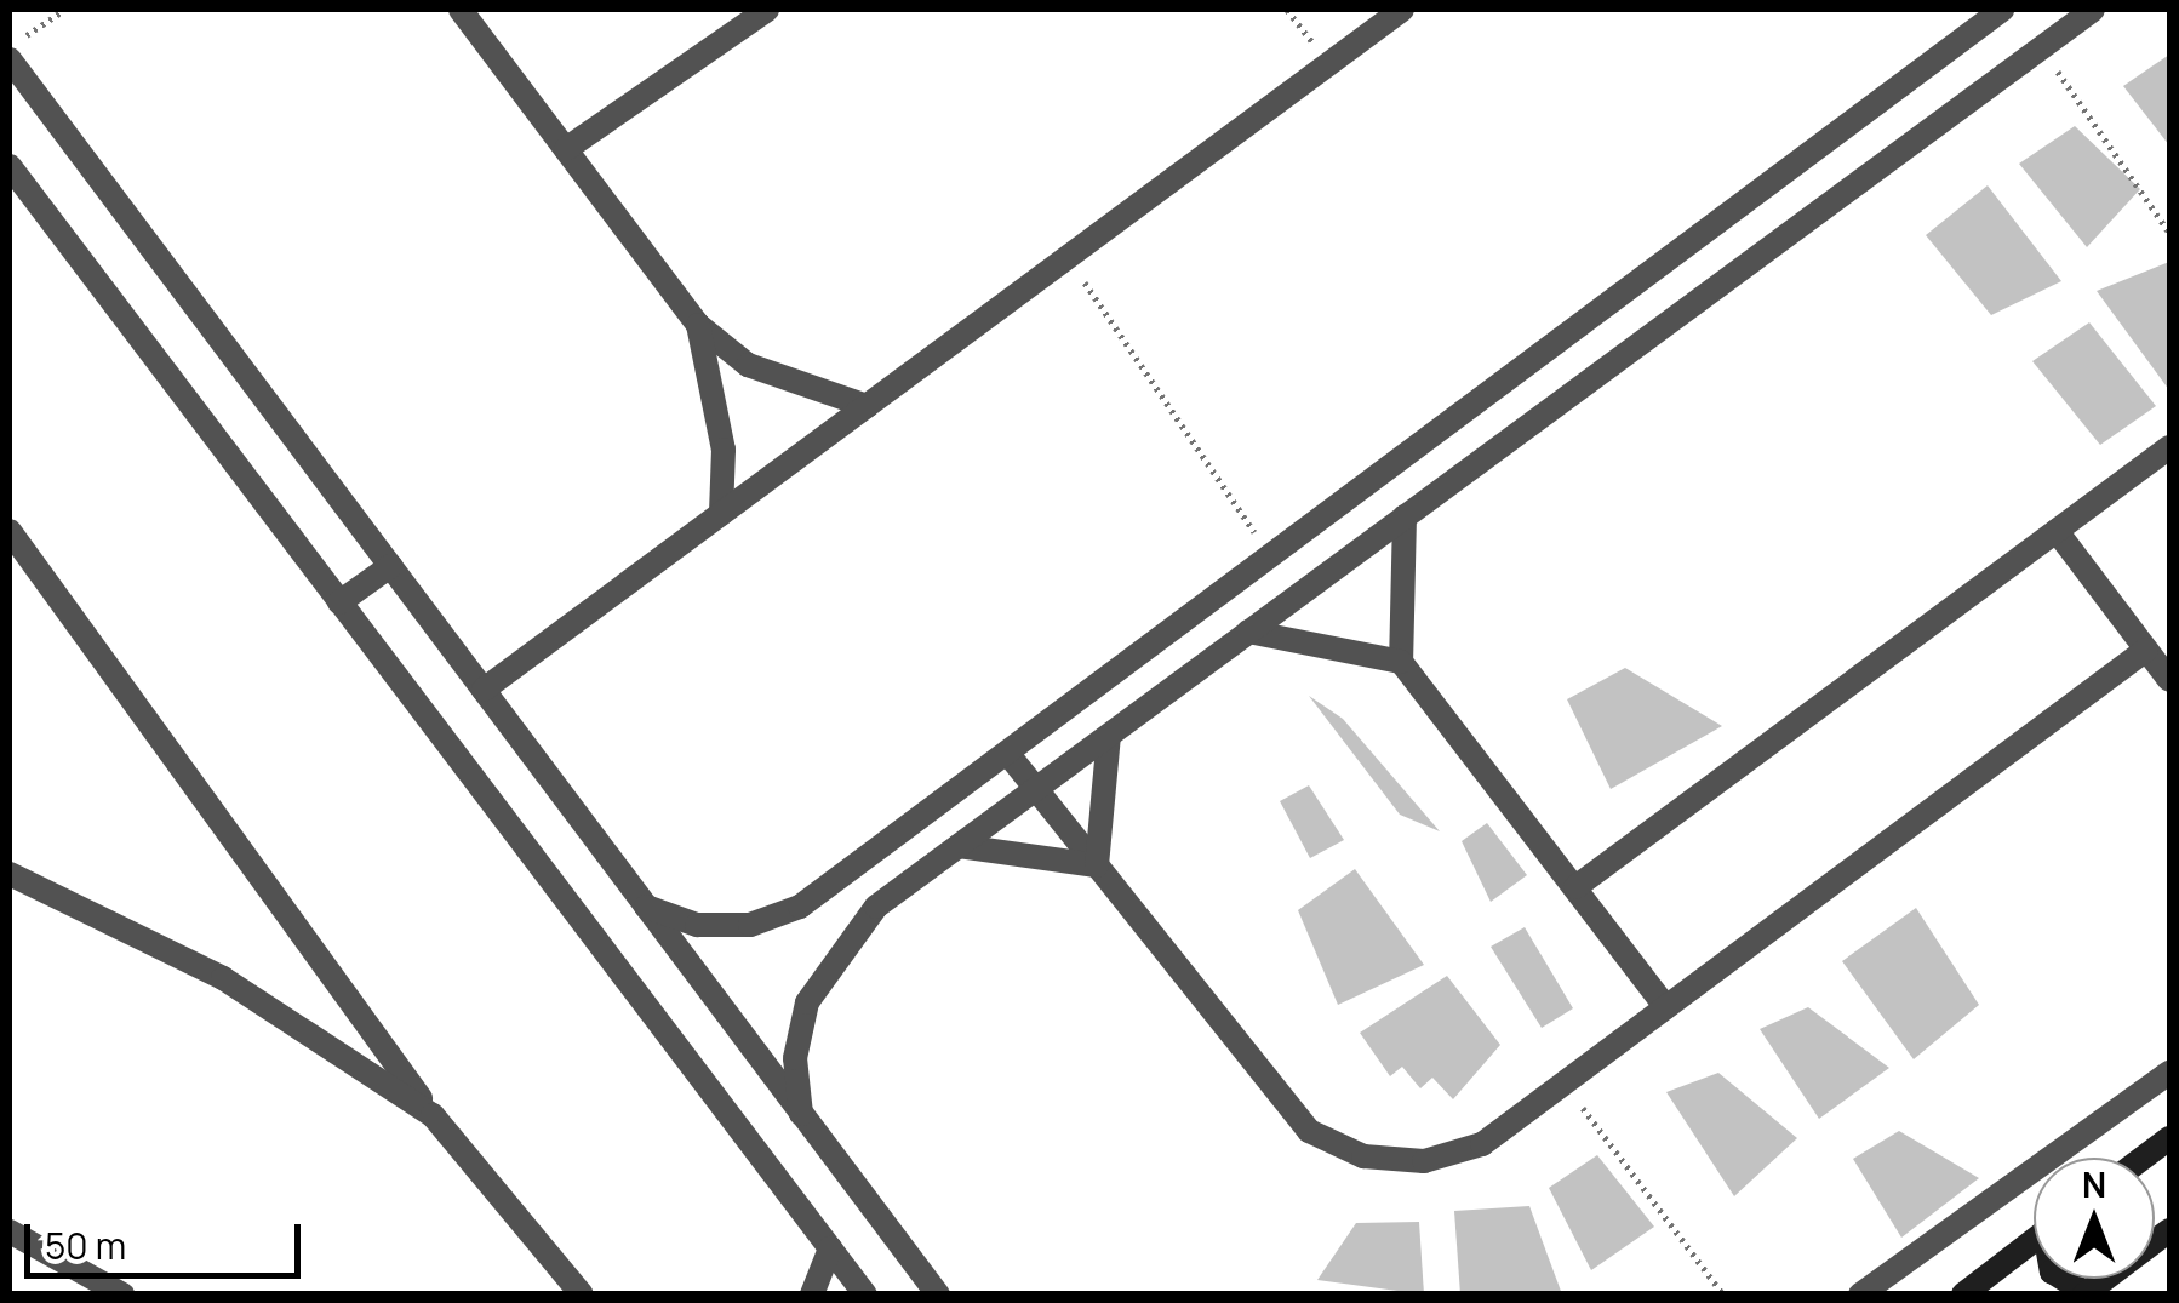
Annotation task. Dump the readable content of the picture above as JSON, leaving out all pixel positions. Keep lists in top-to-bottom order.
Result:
{
  "scale_bar": "50 m",
  "north": "top"
}
